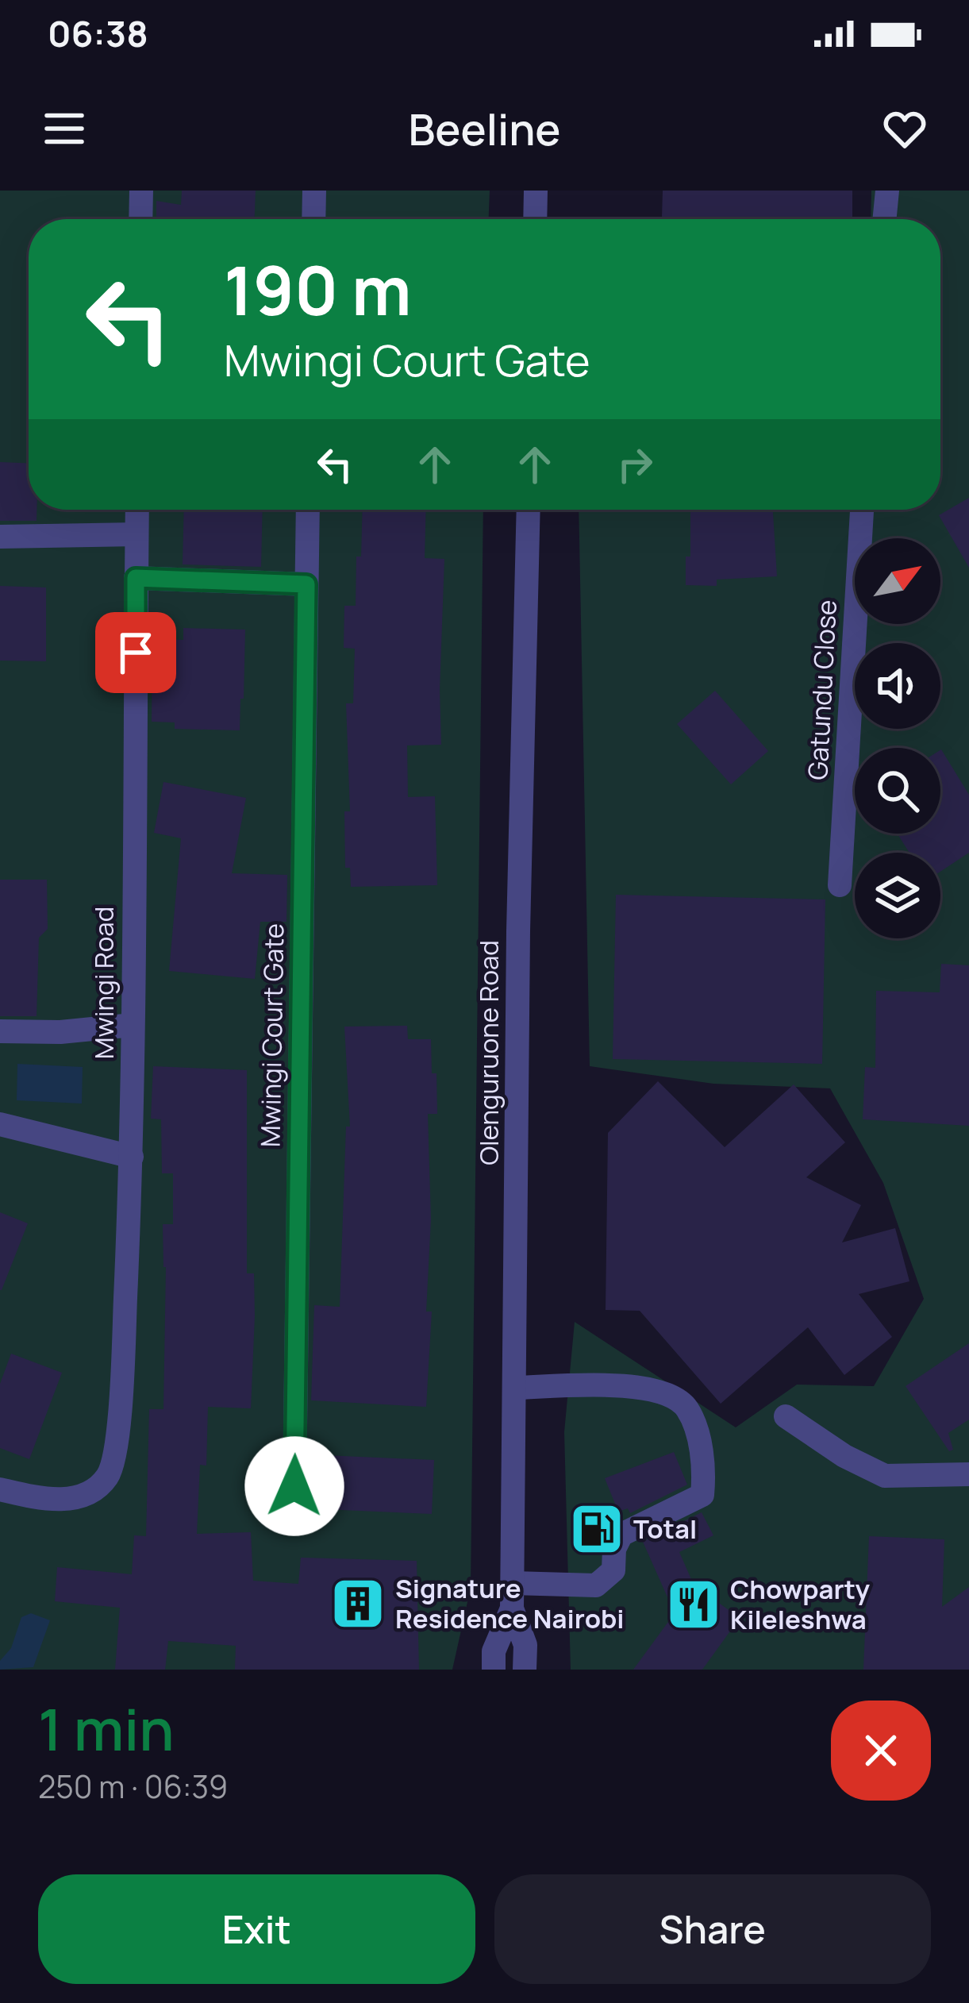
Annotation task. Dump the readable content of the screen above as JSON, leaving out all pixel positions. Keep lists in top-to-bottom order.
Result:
{
  "streets": {
    "street": [
      "Gatundu Close",
      "Mwingi Road",
      "Mwingi Court Gate",
      "Olenguruone Road"
    ]
  },
  "places": {
    "fuel station": ["Total"],
    "building": ["Signature Residence Nairobi"],
    "restaurant": ["Chowparty Kileleshwa"]
  },
  "north": "top right",
  "page": {
    "status": "06:38",
    "header": "Beeline",
    "turn": ["190 m", "Mwingi Court Gate"],
    "heading": ["1 min", "250 m · 06:39"],
    "buttons": ["Exit", "Share"]
  }
}
